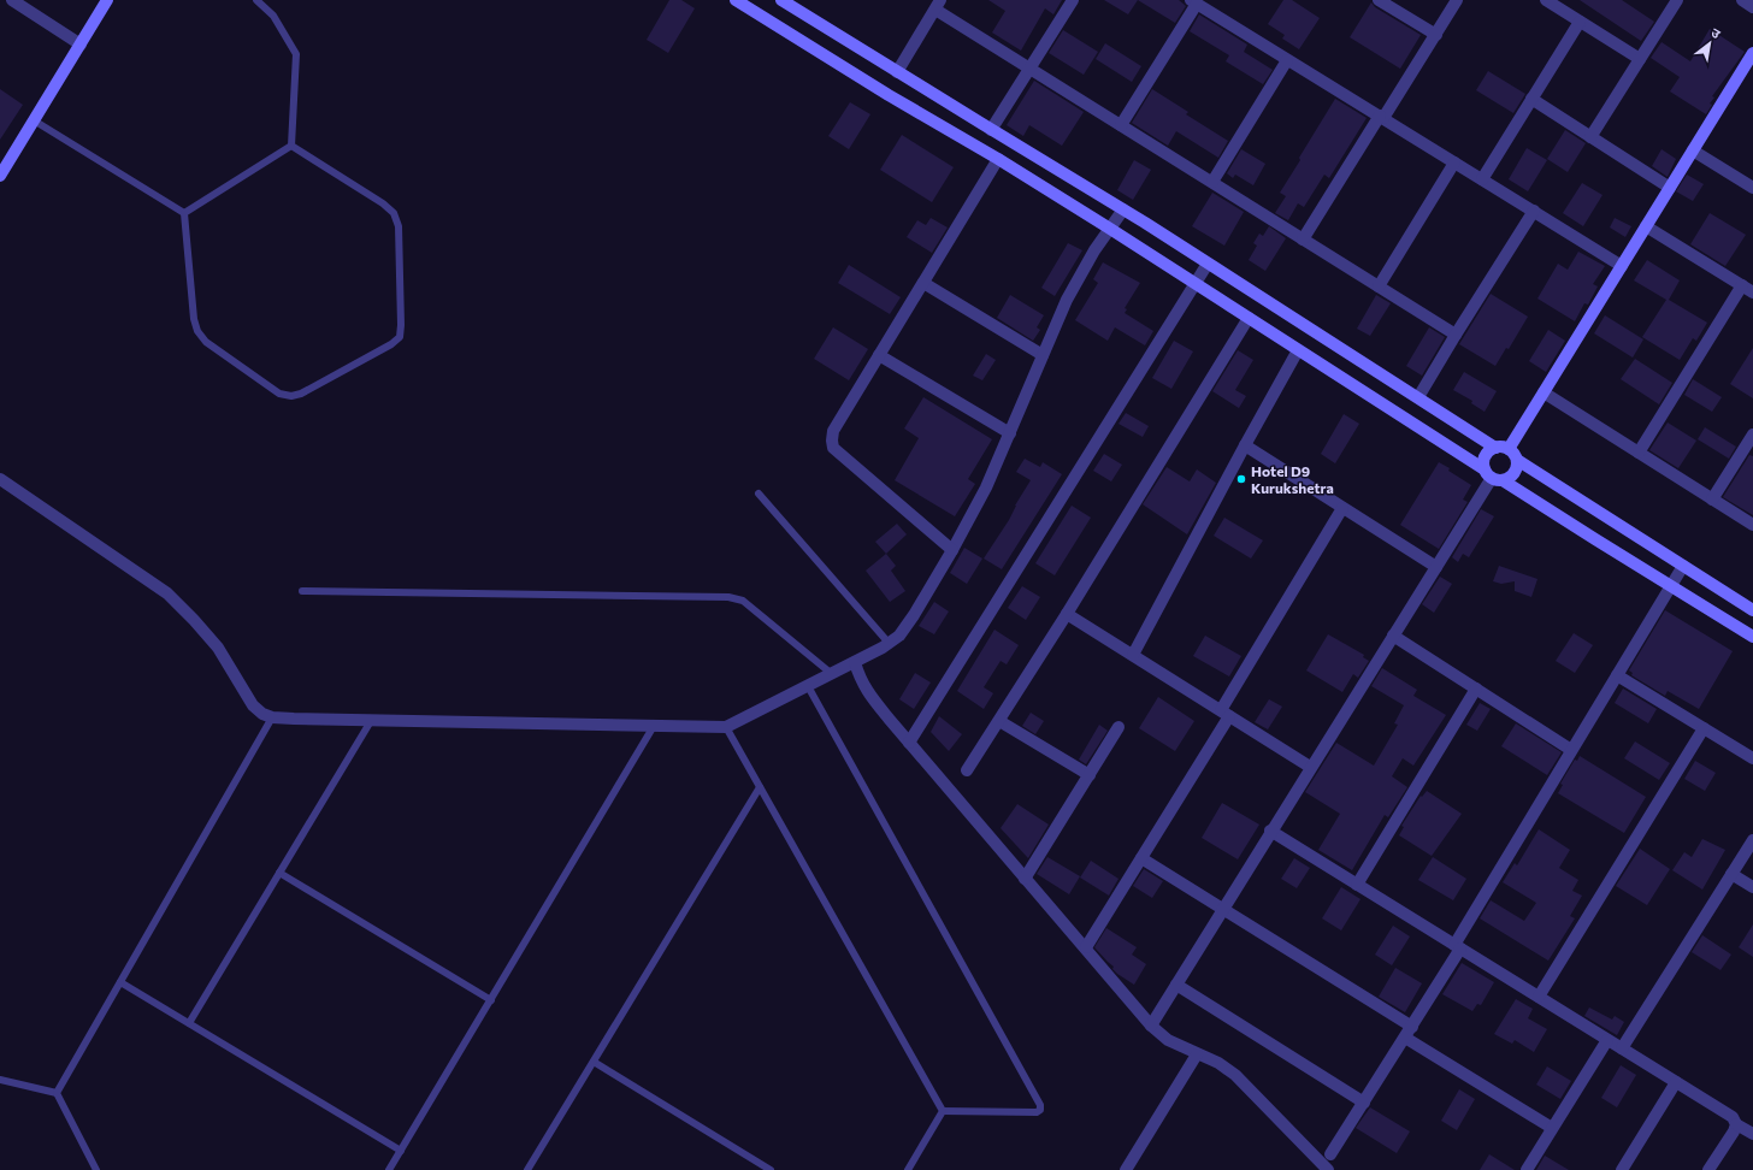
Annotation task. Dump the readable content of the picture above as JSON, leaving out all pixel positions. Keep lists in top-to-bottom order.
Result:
{
  "places": ["Hotel D9 Kurukshetra"],
  "north": "top right"
}
